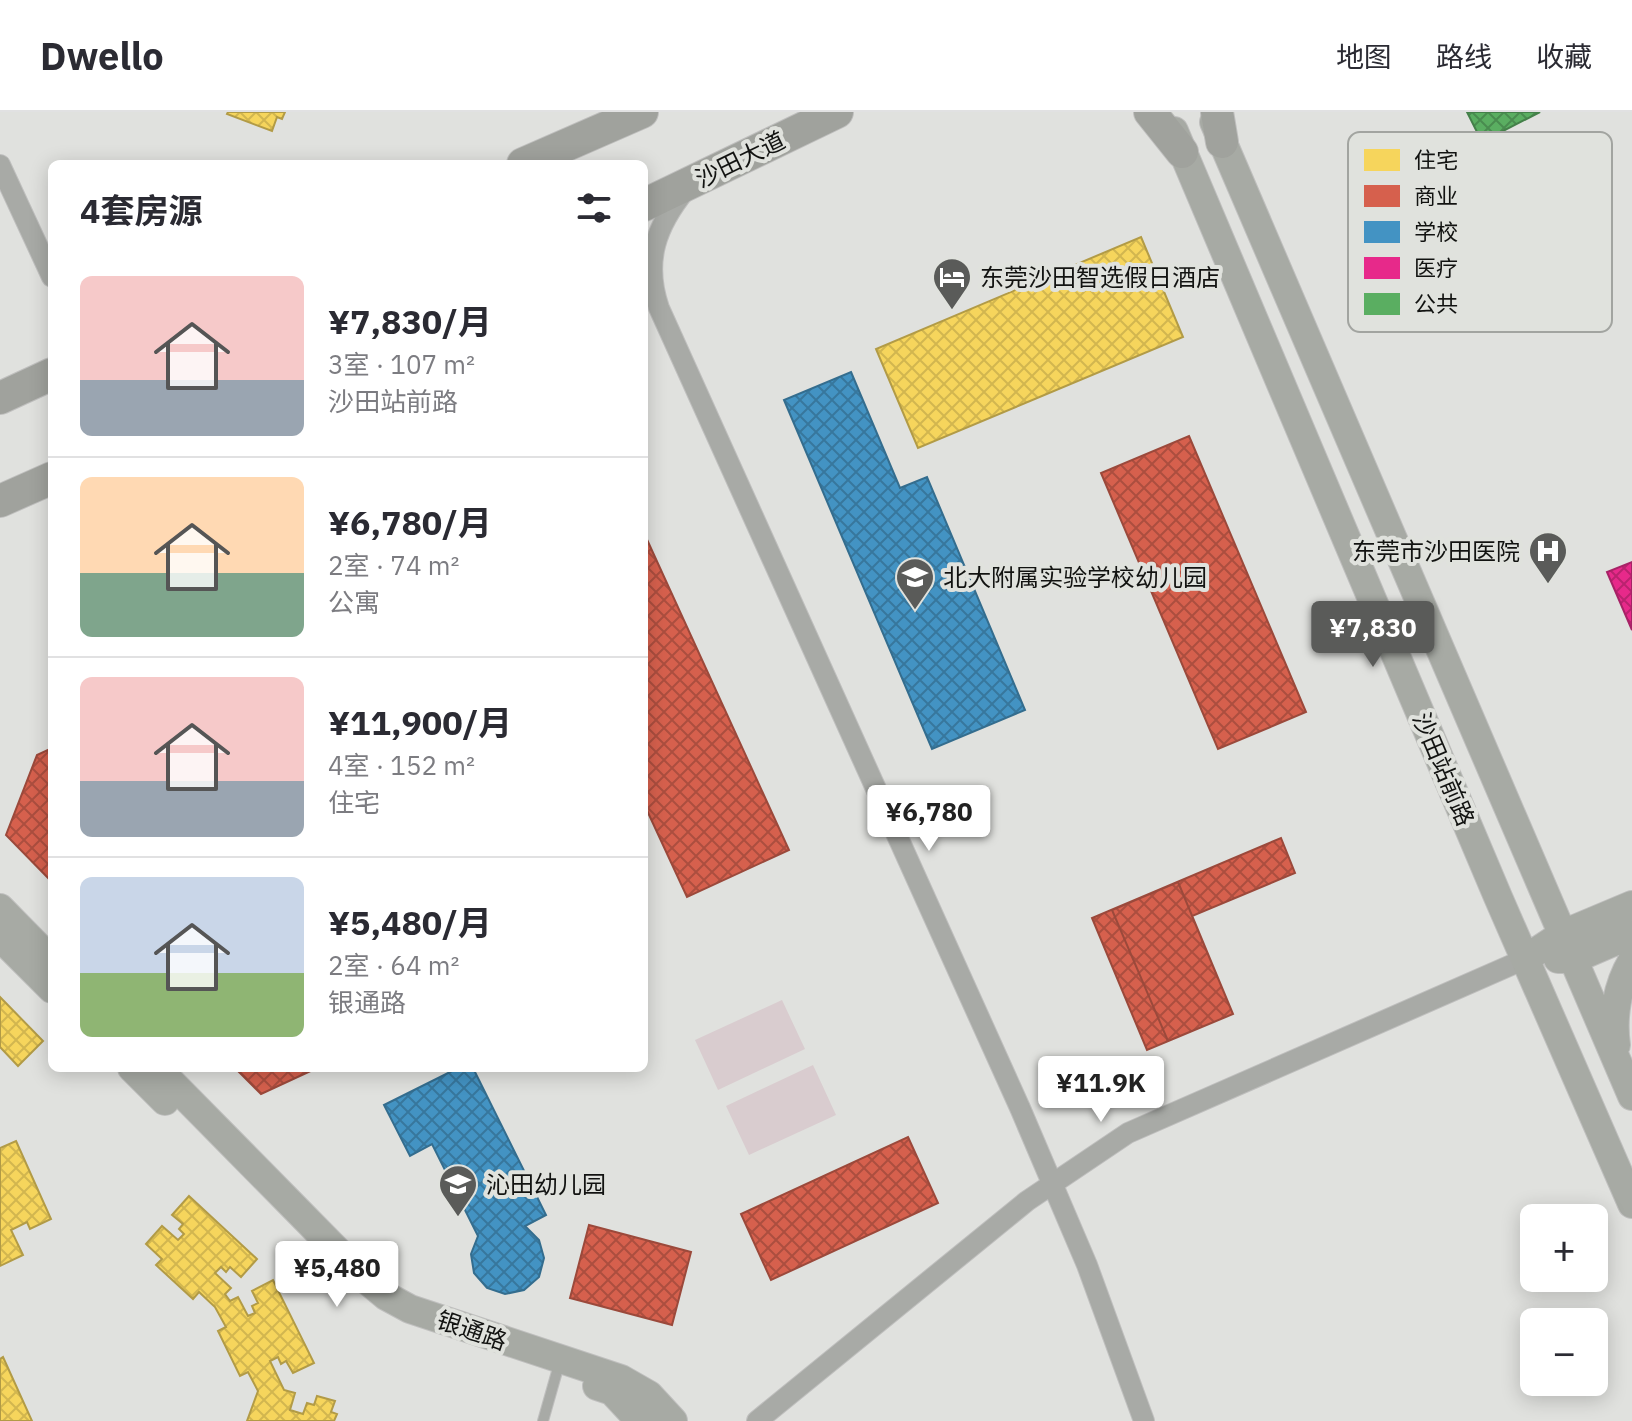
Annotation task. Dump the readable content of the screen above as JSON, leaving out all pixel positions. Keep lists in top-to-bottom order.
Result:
{
  "streets": {
    "main road": ["沙田大道"],
    "street": ["沙田站前路", "银通路"]
  },
  "places": {
    "hotel": ["东莞沙田智选假日酒店"],
    "hospital": ["东莞市沙田医院"],
    "school or university": ["北大附属实验学校幼儿园", "沁田幼儿园"]
  },
  "legend": [
    "住宅",
    "商业",
    "学校",
    "医疗",
    "公共"
  ],
  "page": {
    "header": "Dwello",
    "nav": ["地图", "路线", "收藏"],
    "heading": "4套房源",
    "list": [
      {
        "name": "¥7,830/月",
        "note": "3室 · 107 m² · 沙田站前路"
      },
      {
        "name": "¥6,780/月",
        "note": "2室 · 74 m² · 公寓"
      },
      {
        "name": "¥11,900/月",
        "note": "4室 · 152 m² · 住宅"
      },
      {
        "name": "¥5,480/月",
        "note": "2室 · 64 m² · 银通路"
      }
    ],
    "price": [
      "¥7,830",
      "¥6,780",
      "¥11.9K",
      "¥5,480"
    ],
    "map_buttons": ["+", "−"]
  }
}
